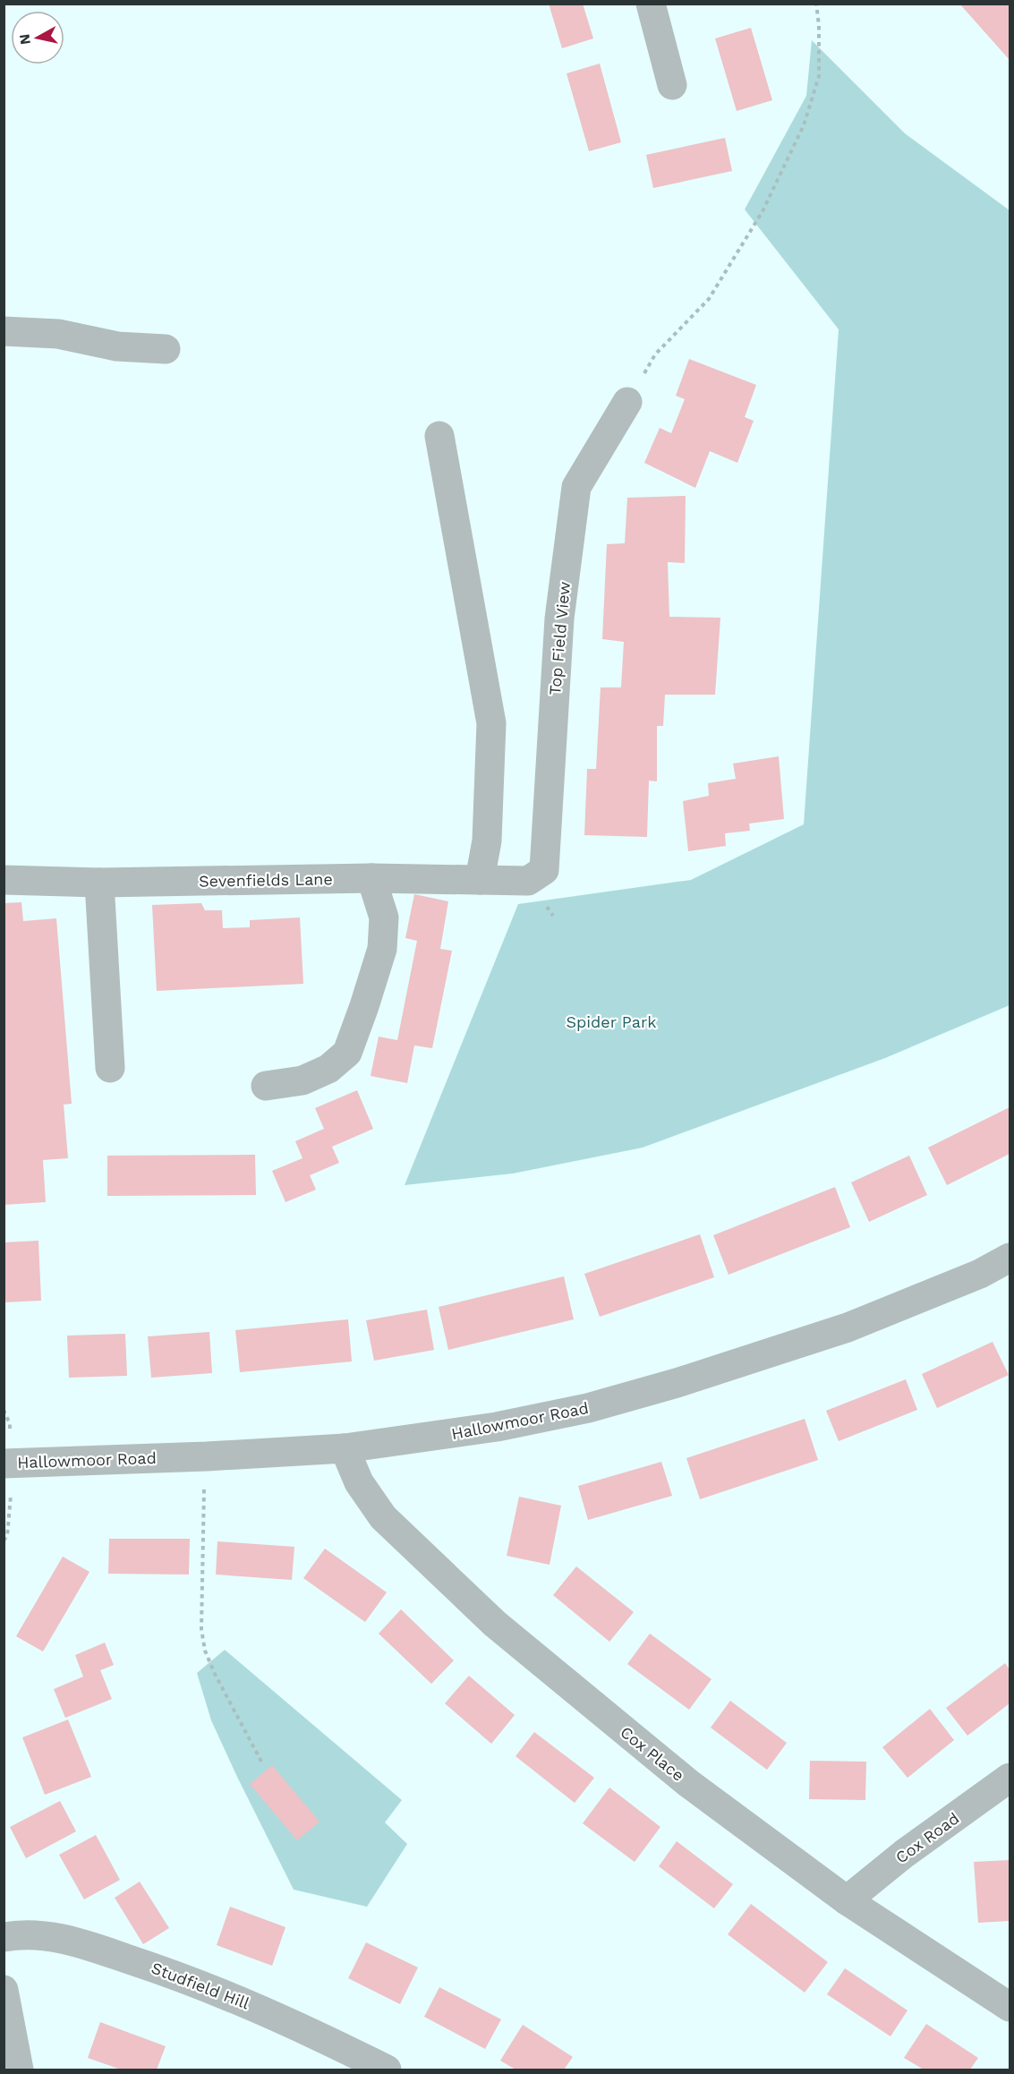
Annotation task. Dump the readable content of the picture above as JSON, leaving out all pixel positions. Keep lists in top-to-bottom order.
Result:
{
  "streets": {
    "street": [
      "Top Field View",
      "Sevenfields Lane",
      "Hallowmoor Road",
      "Cox Place",
      "Cox Road",
      "Studfield Hill"
    ]
  },
  "crossings": [
    ["Top Field View", "Sevenfields Lane"],
    ["Hallowmoor Road", "Cox Place"],
    ["Cox Place", "Cox Road"]
  ],
  "parks": ["Spider Park"],
  "north": "left"
}
